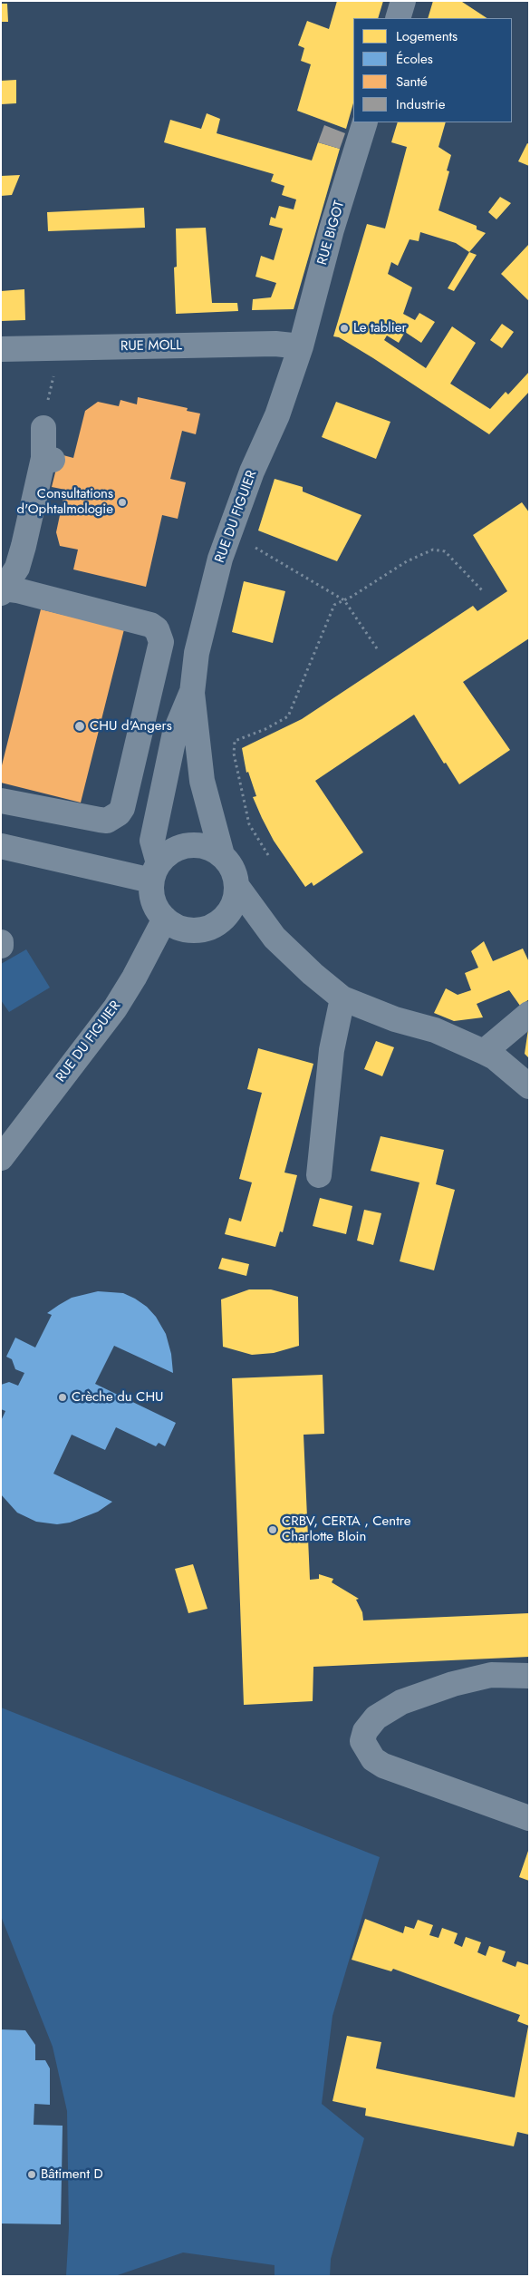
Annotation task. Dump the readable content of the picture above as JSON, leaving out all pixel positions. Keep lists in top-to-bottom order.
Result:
{
  "streets": {
    "street": ["RUE BIGOT", "RUE MOLL", "RUE DU FIGUIER"]
  },
  "crossings": [
    ["RUE BIGOT", "RUE MOLL"],
    ["RUE BIGOT", "RUE DU FIGUIER"],
    ["RUE MOLL", "RUE DU FIGUIER"]
  ],
  "places": [
    "Le tablier",
    "Consultations d'Ophtalmologie",
    "CHU d'Angers",
    "Crèche du CHU",
    "CRBV, CERTA , Centre Charlotte Bloin",
    "Bâtiment D"
  ],
  "legend": [
    "Logements",
    "Écoles",
    "Santé",
    "Industrie"
  ]
}
